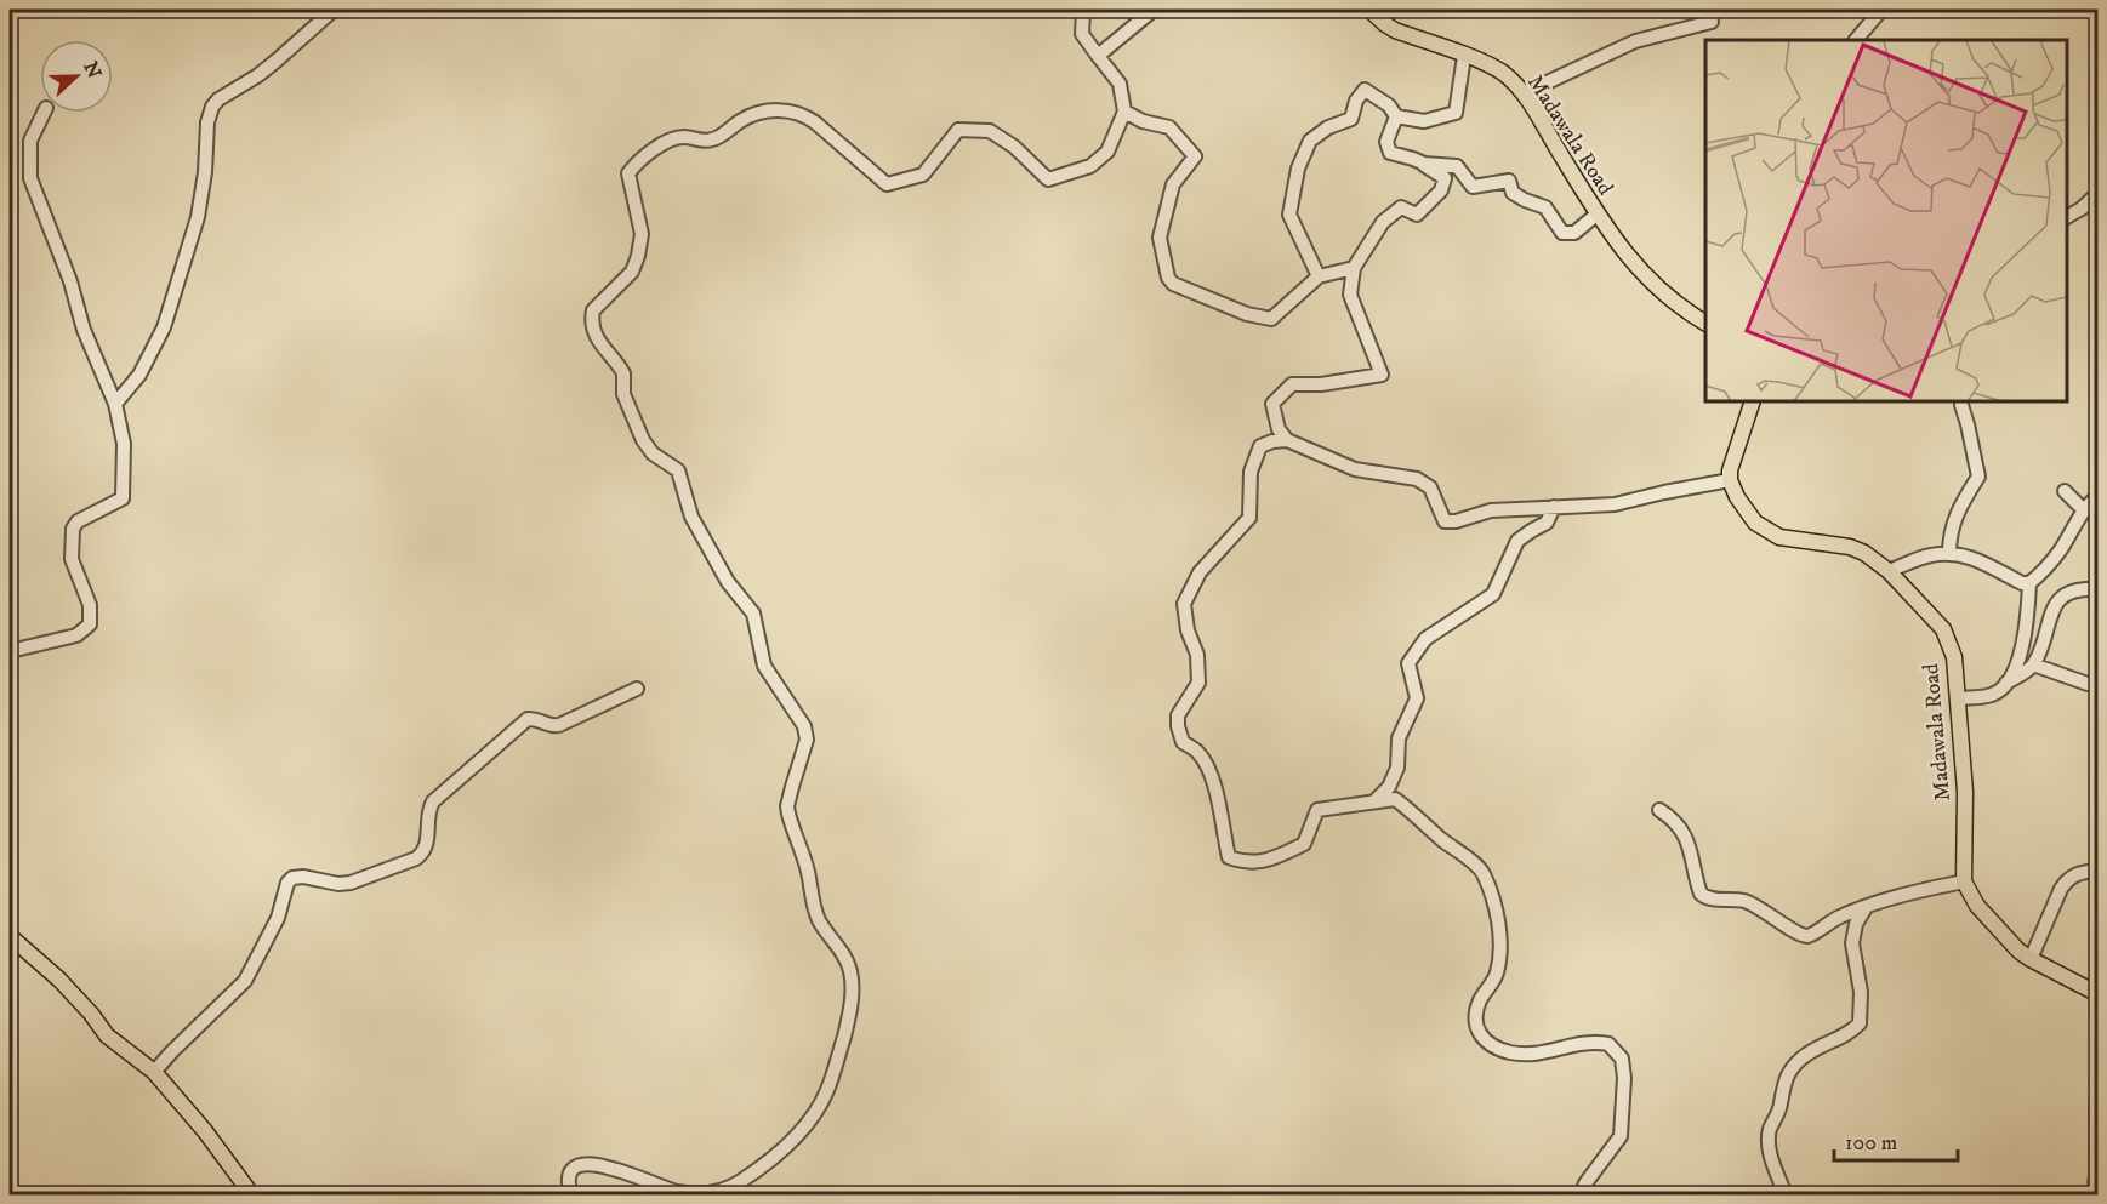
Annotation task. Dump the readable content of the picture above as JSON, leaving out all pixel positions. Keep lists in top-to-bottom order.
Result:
{
  "streets": {
    "main road": ["Madawala Road"]
  },
  "scale_bar": "100 m",
  "north": "right"
}
